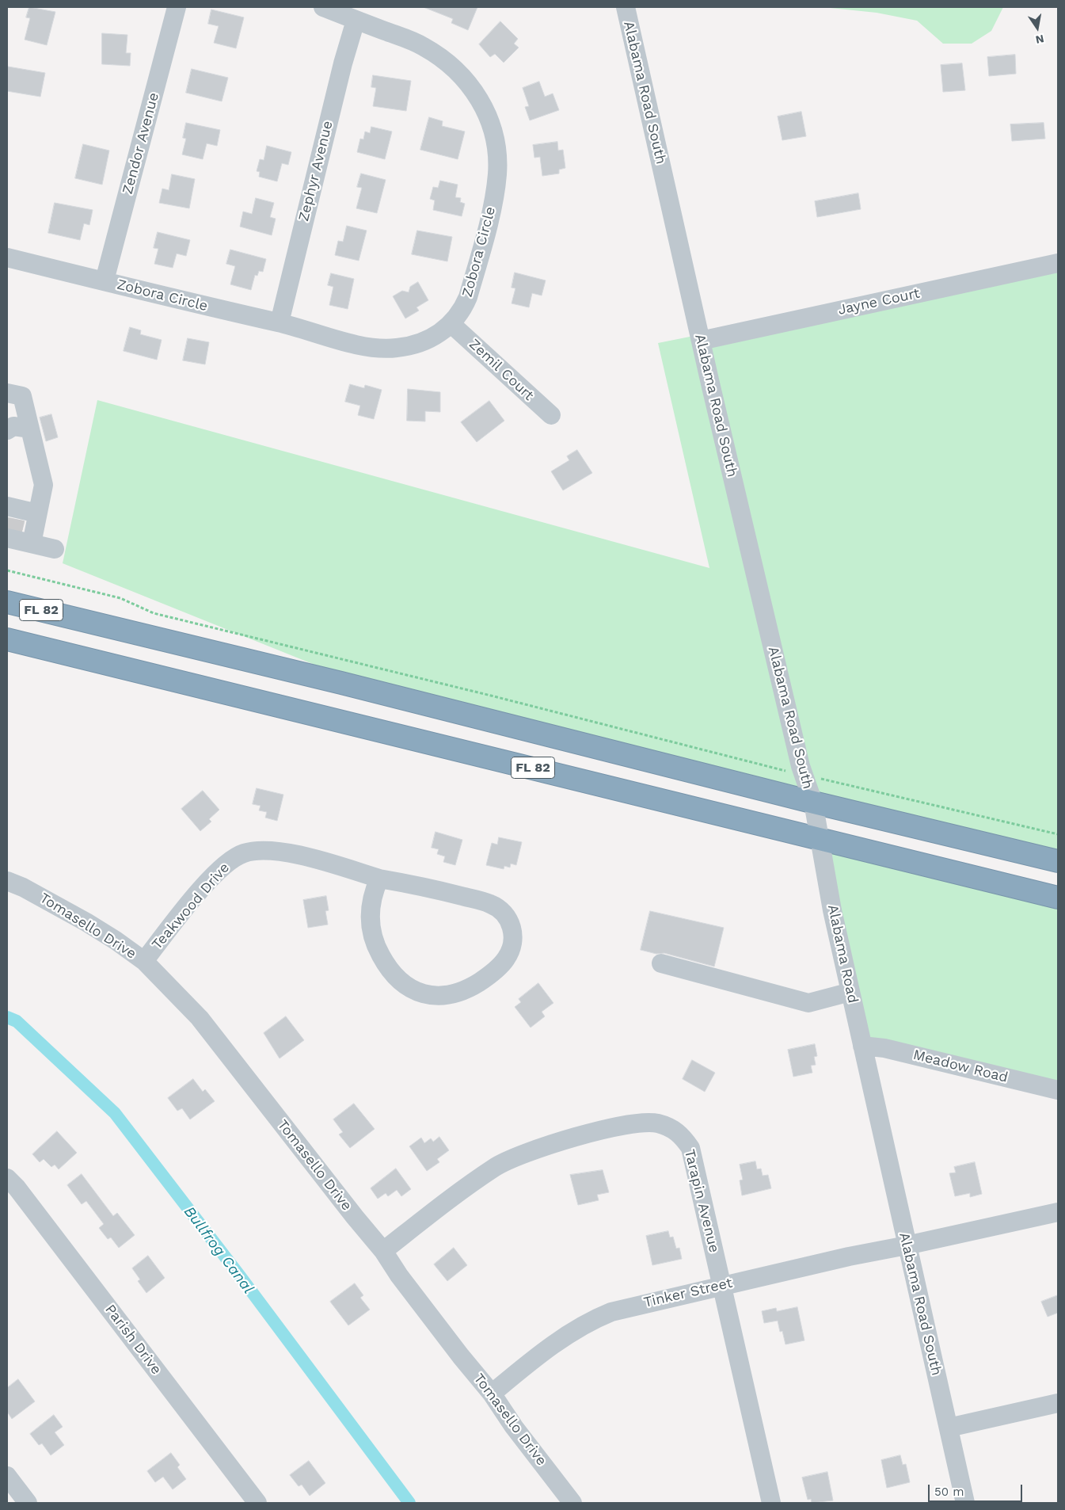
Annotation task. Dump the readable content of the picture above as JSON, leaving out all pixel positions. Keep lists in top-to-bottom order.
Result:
{
  "streets": {
    "highway": ["FL 82"],
    "street": [
      "Alabama Road South",
      "Zendor Avenue",
      "Zephyr Avenue",
      "Zobora Circle",
      "Jayne Court",
      "Zemil Court",
      "Teakwood Drive",
      "Tomasello Drive",
      "Alabama Road",
      "Meadow Road",
      "Tarapin Avenue",
      "Tinker Street",
      "Parish Drive"
    ]
  },
  "crossings": [
    ["Alabama Road South", "Jayne Court"],
    ["Alabama Road South", "FL 82"],
    ["Alabama Road South", "Alabama Road"],
    ["Alabama Road South", "Tinker Street"],
    ["Zendor Avenue", "Zobora Circle"],
    ["Zephyr Avenue", "Zobora Circle"],
    ["Zobora Circle", "Zemil Court"],
    ["FL 82", "Alabama Road"],
    ["Teakwood Drive", "Tomasello Drive"],
    ["Tomasello Drive", "Tarapin Avenue"],
    ["Tomasello Drive", "Tinker Street"],
    ["Alabama Road", "Meadow Road"],
    ["Tarapin Avenue", "Tinker Street"]
  ],
  "water": ["Bullfrog Canal"],
  "scale_bar": "50 m",
  "north": "bottom"
}
